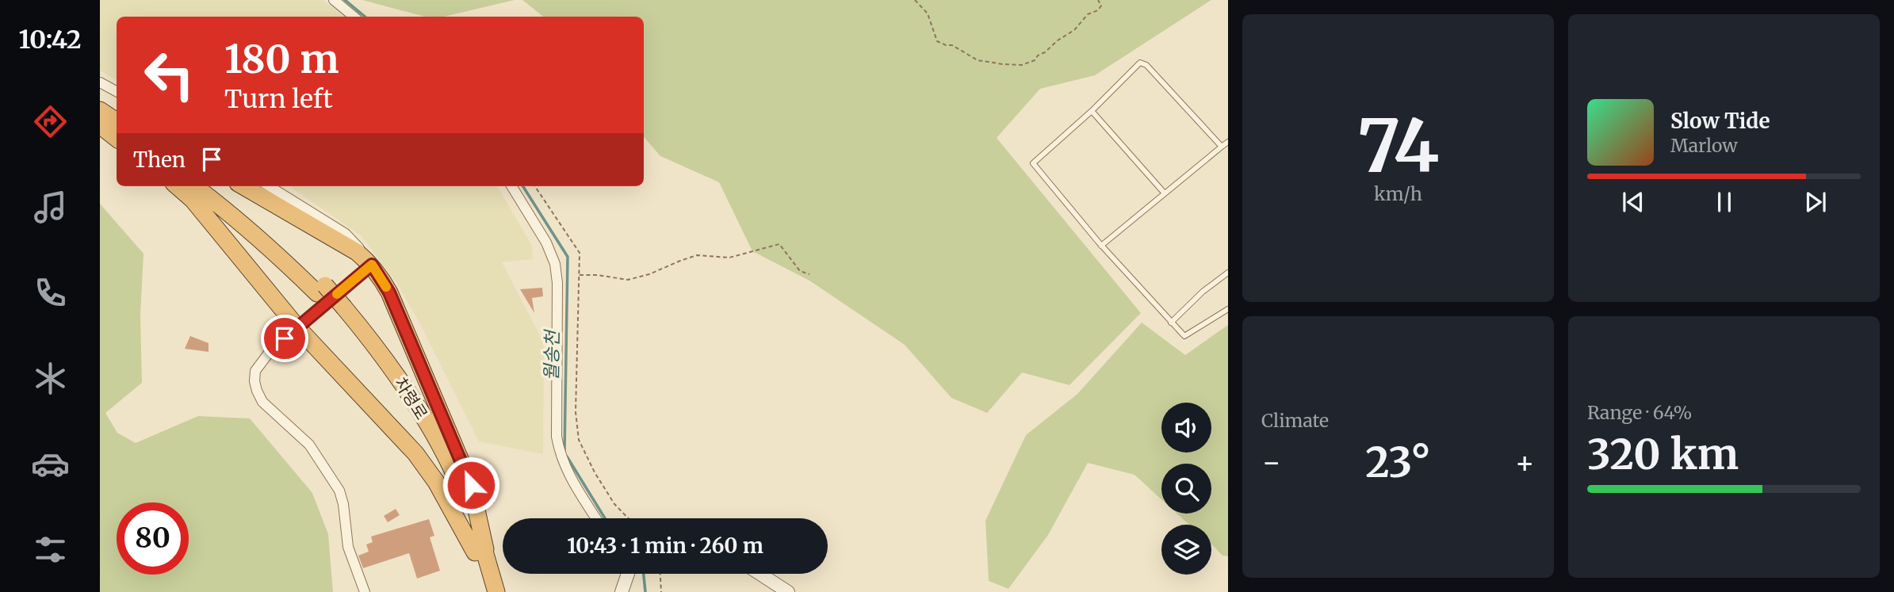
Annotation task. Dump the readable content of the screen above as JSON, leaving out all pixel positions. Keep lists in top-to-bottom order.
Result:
{
  "streets": {
    "highway": ["차령로"]
  },
  "water": ["월송천"],
  "page": {
    "tabs": "10:42",
    "tile": [
      ["74", "km/h"],
      "Climate",
      ["Range · 64%", "320 km"]
    ],
    "turn": ["180 m", "Turn left"],
    "song": ["Slow Tide", "Marlow"],
    "then": "Then",
    "heat": ["−", "23°", "+"],
    "limit": "80",
    "trip": "10:43 · 1 min · 260 m"
  }
}
